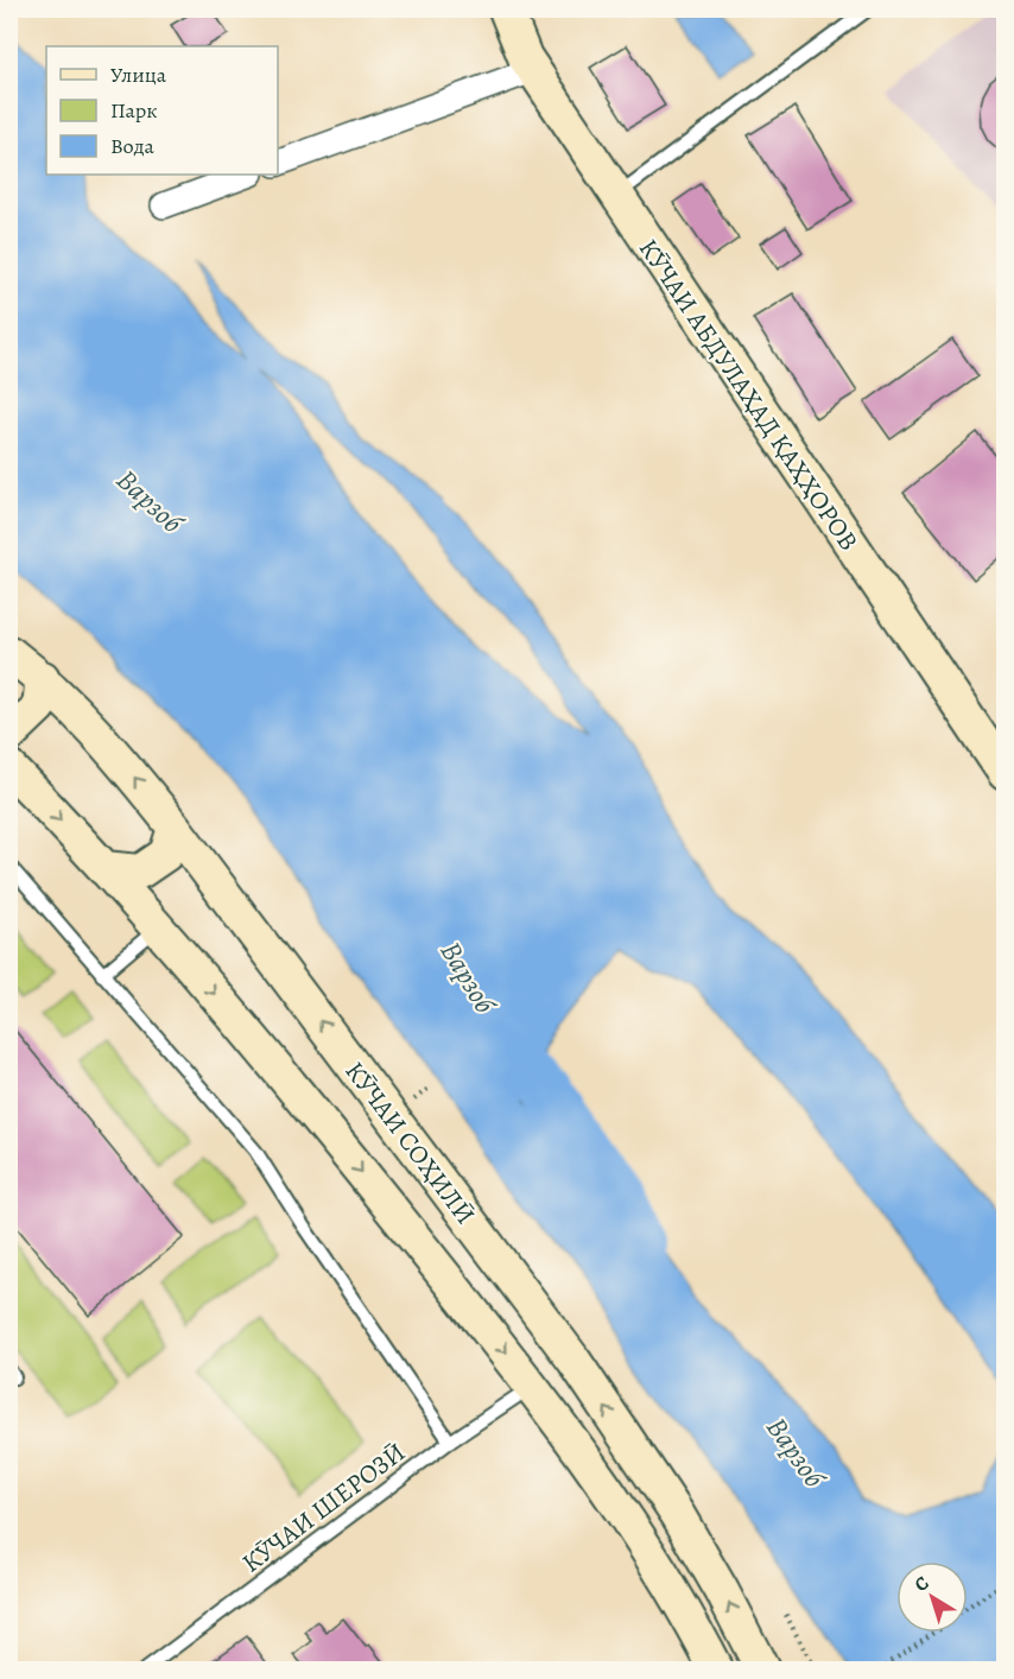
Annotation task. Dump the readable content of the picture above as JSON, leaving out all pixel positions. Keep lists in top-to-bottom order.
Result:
{
  "streets": {
    "main road": ["КӮЧАИ АБДУЛАҲАД ҚАҲҲОРОВ", "КӮЧАИ СОҲИЛӢ"],
    "lane": ["КӮЧАИ ШЕРОЗӢ"]
  },
  "crossings": [
    ["КӮЧАИ СОҲИЛӢ", "КӮЧАИ ШЕРОЗӢ"]
  ],
  "water": ["Варзоб"],
  "legend": ["Улица", "Парк", "Вода"],
  "north": "top left"
}
